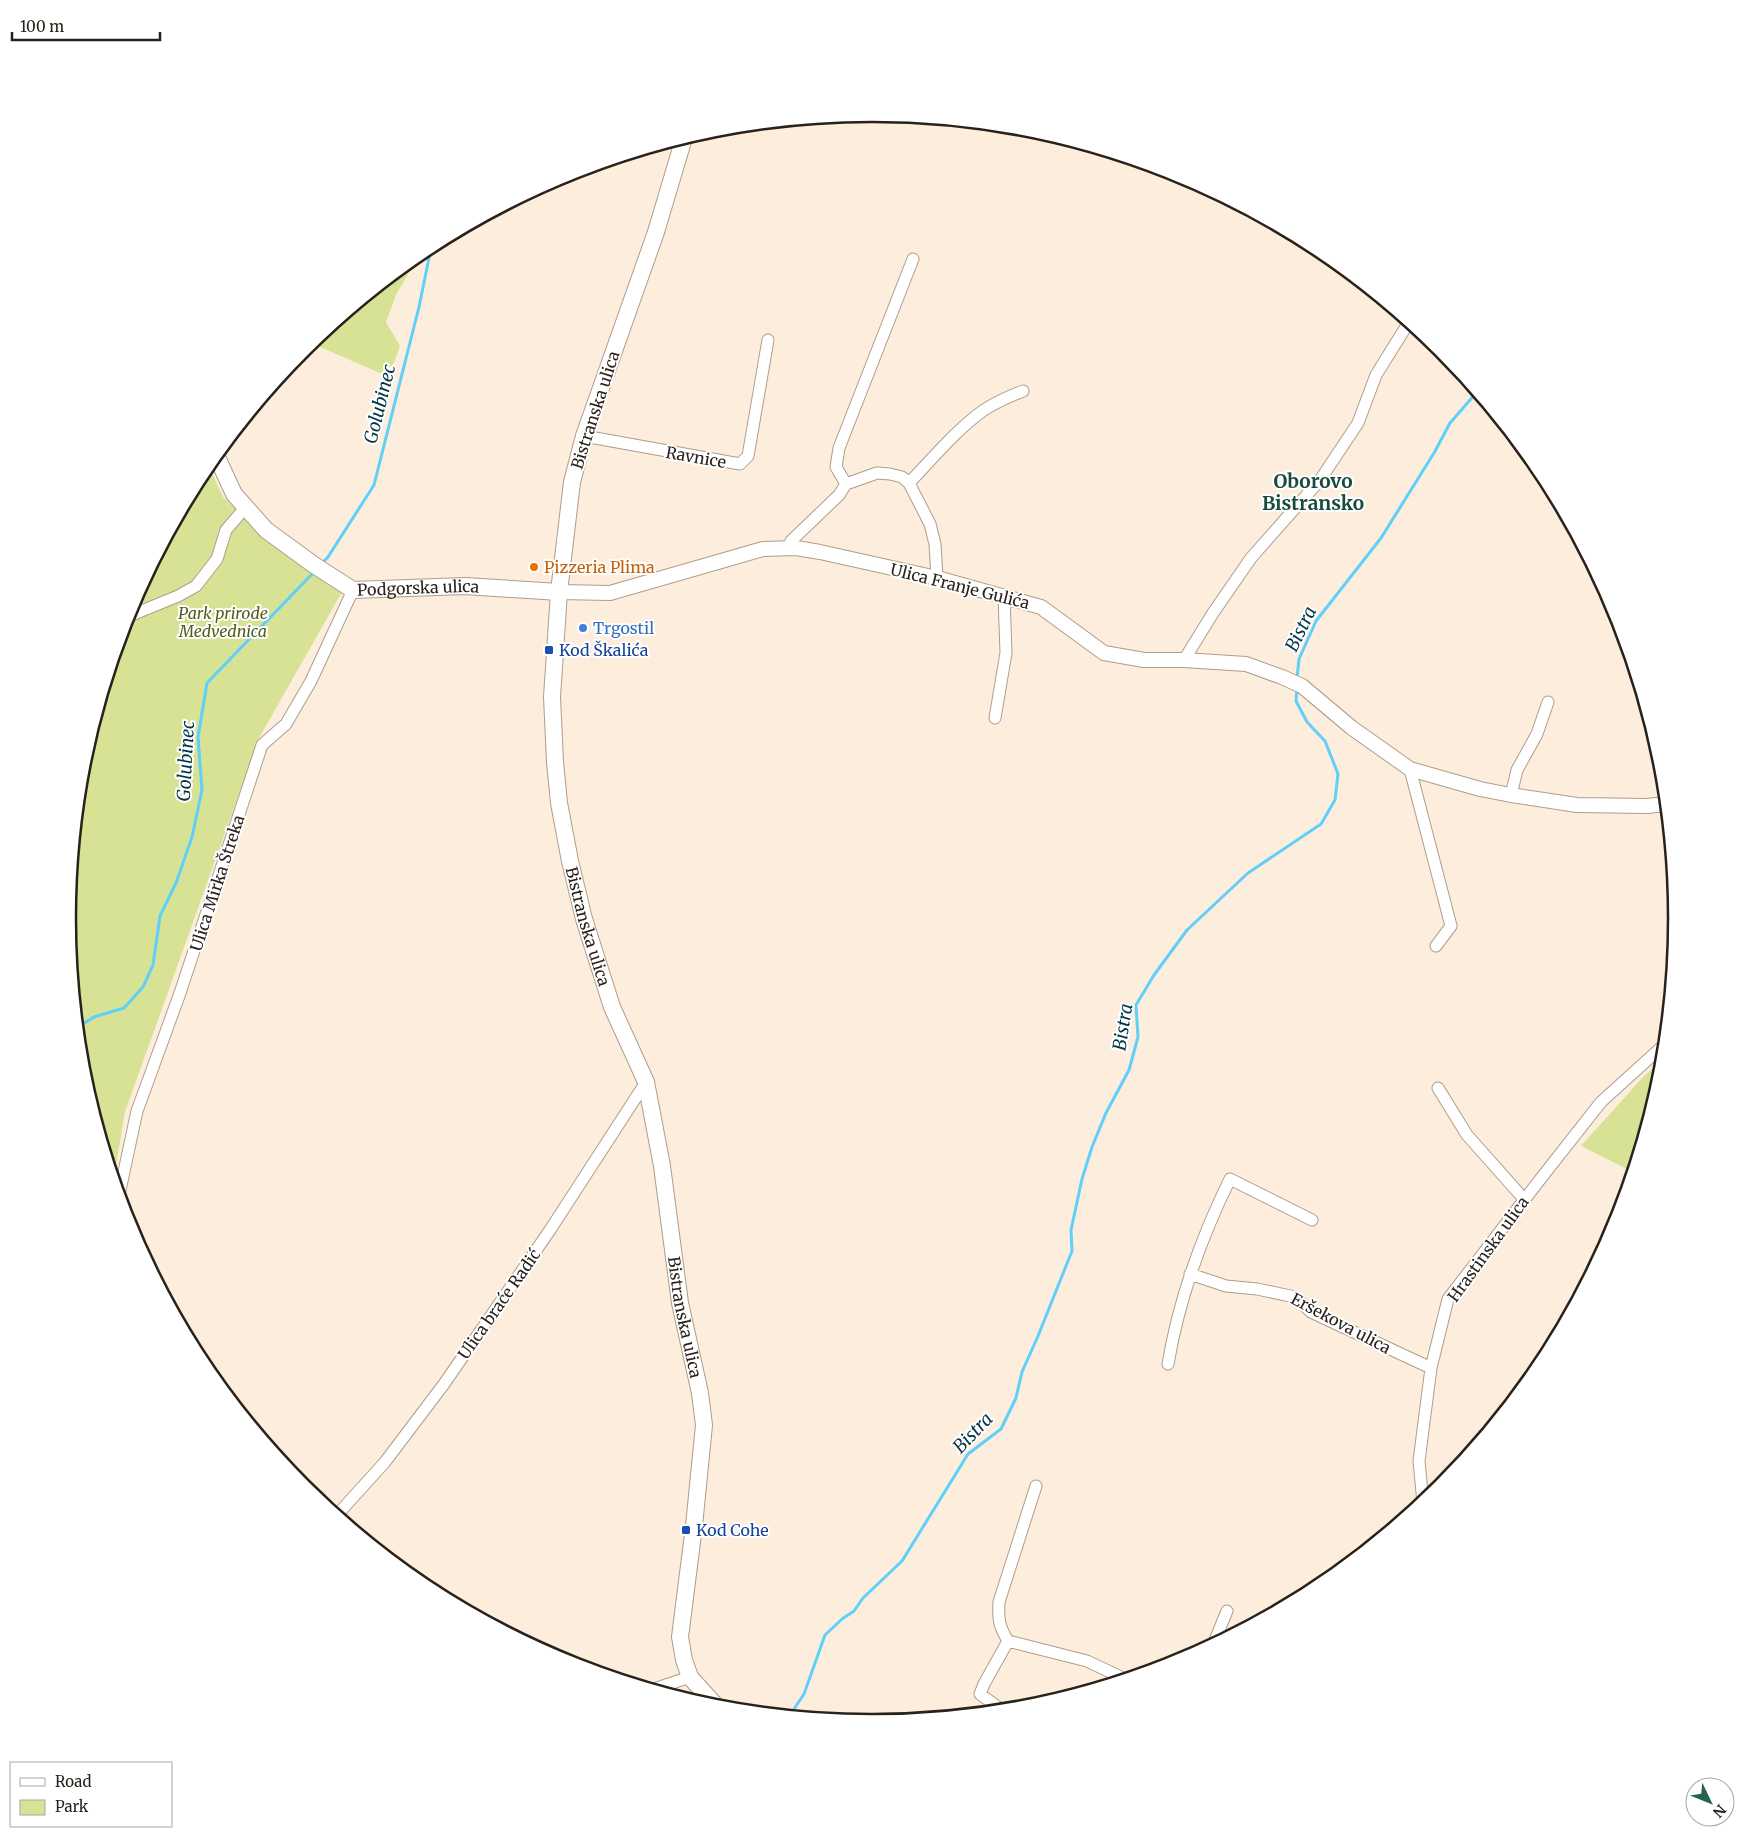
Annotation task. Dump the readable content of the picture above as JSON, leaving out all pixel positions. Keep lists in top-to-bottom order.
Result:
{
  "streets": {
    "main road": ["Bistranska ulica", "Podgorska ulica"],
    "street": [
      "Ravnice",
      "Ulica Franje Gulića",
      "Ulica Mirka Štreka",
      "Hrastinska ulica",
      "Ulica braće Radić",
      "Eršekova ulica"
    ]
  },
  "crossings": [
    ["Bistranska ulica", "Ravnice"],
    ["Bistranska ulica", "Ulica Franje Gulića"],
    ["Bistranska ulica", "Podgorska ulica"],
    ["Bistranska ulica", "Ulica braće Radić"],
    ["Ulica Franje Gulića", "Podgorska ulica"],
    ["Podgorska ulica", "Ulica Mirka Štreka"],
    ["Hrastinska ulica", "Eršekova ulica"]
  ],
  "districts": ["Oborovo Bistransko"],
  "water": ["Golubinec", "Bistra"],
  "parks": ["Park prirode Medvednica"],
  "places": {
    "other": ["Pizzeria Plima", "Trgostil"],
    "transit": ["Kod Škalića", "Kod Cohe"]
  },
  "legend": ["Road", "Park"],
  "scale_bar": "100 m",
  "north": "bottom right"
}
